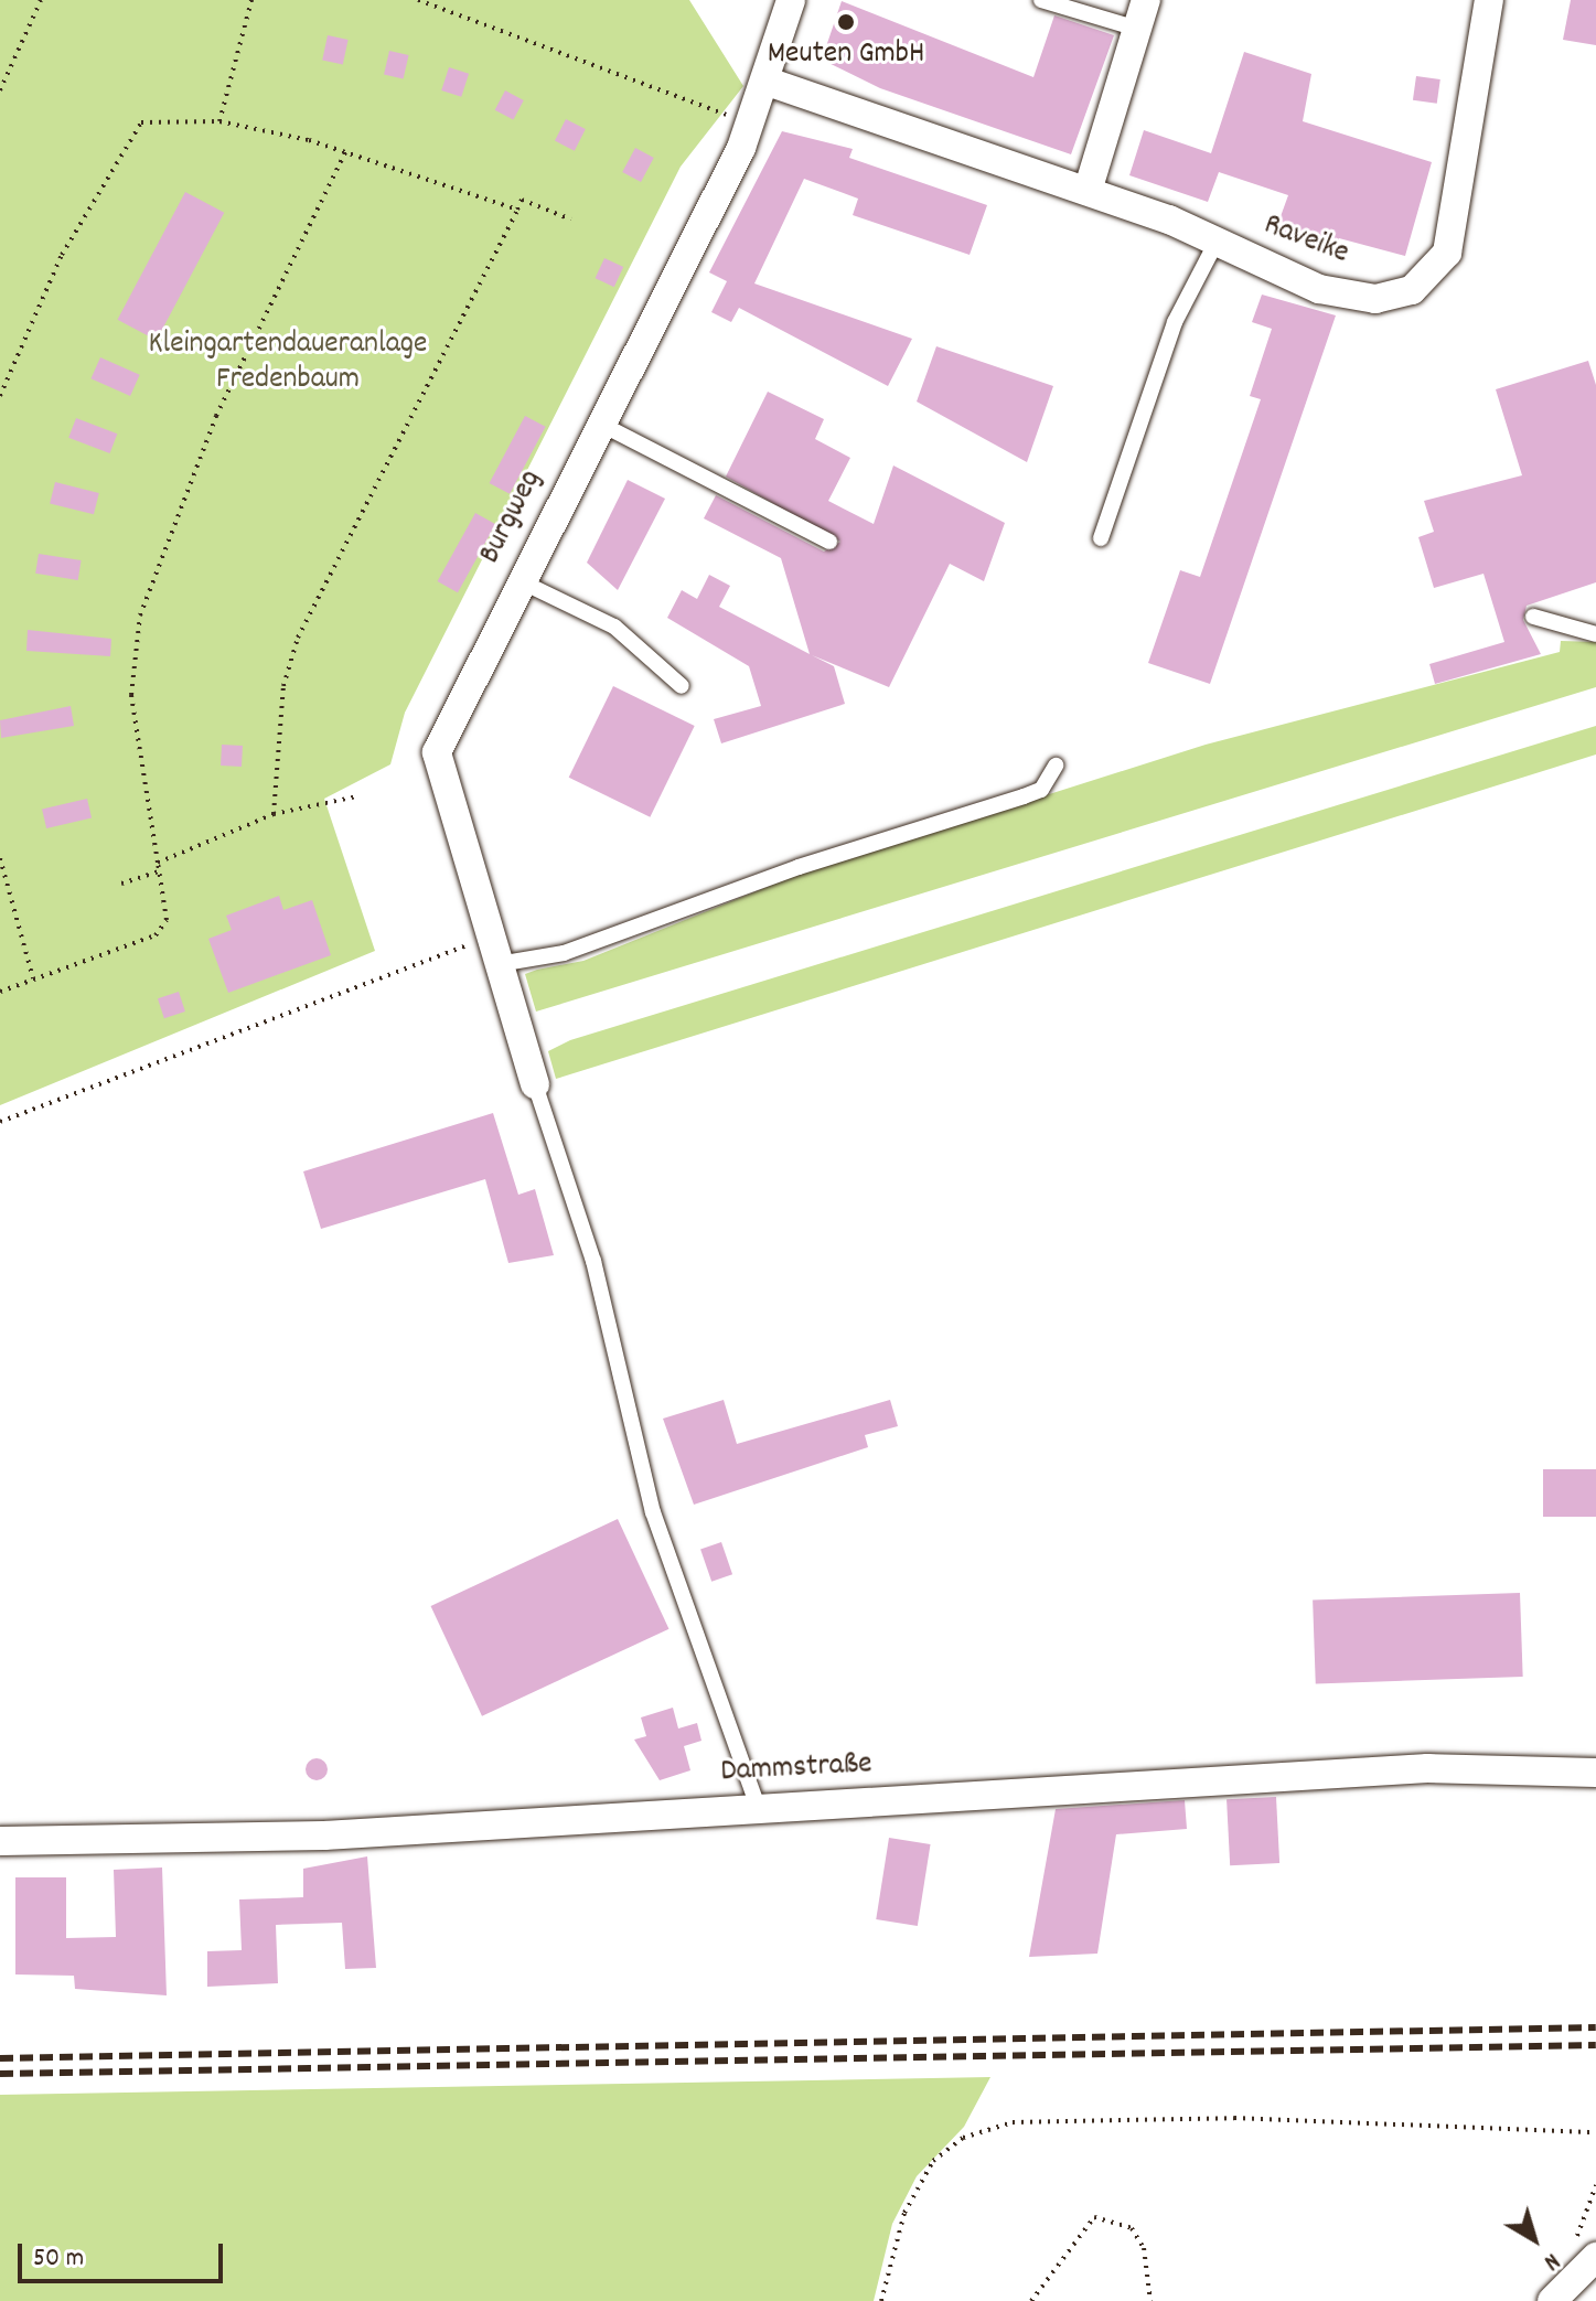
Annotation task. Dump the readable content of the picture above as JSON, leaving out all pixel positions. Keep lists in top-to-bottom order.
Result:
{
  "streets": {
    "street": ["Raveike", "Burgweg", "Dammstraße"]
  },
  "crossings": [
    ["Raveike", "Burgweg"]
  ],
  "parks": ["Kleingartendaueranlage Fredenbaum"],
  "places": ["Meuten GmbH"],
  "scale_bar": "50 m",
  "north": "bottom right"
}
